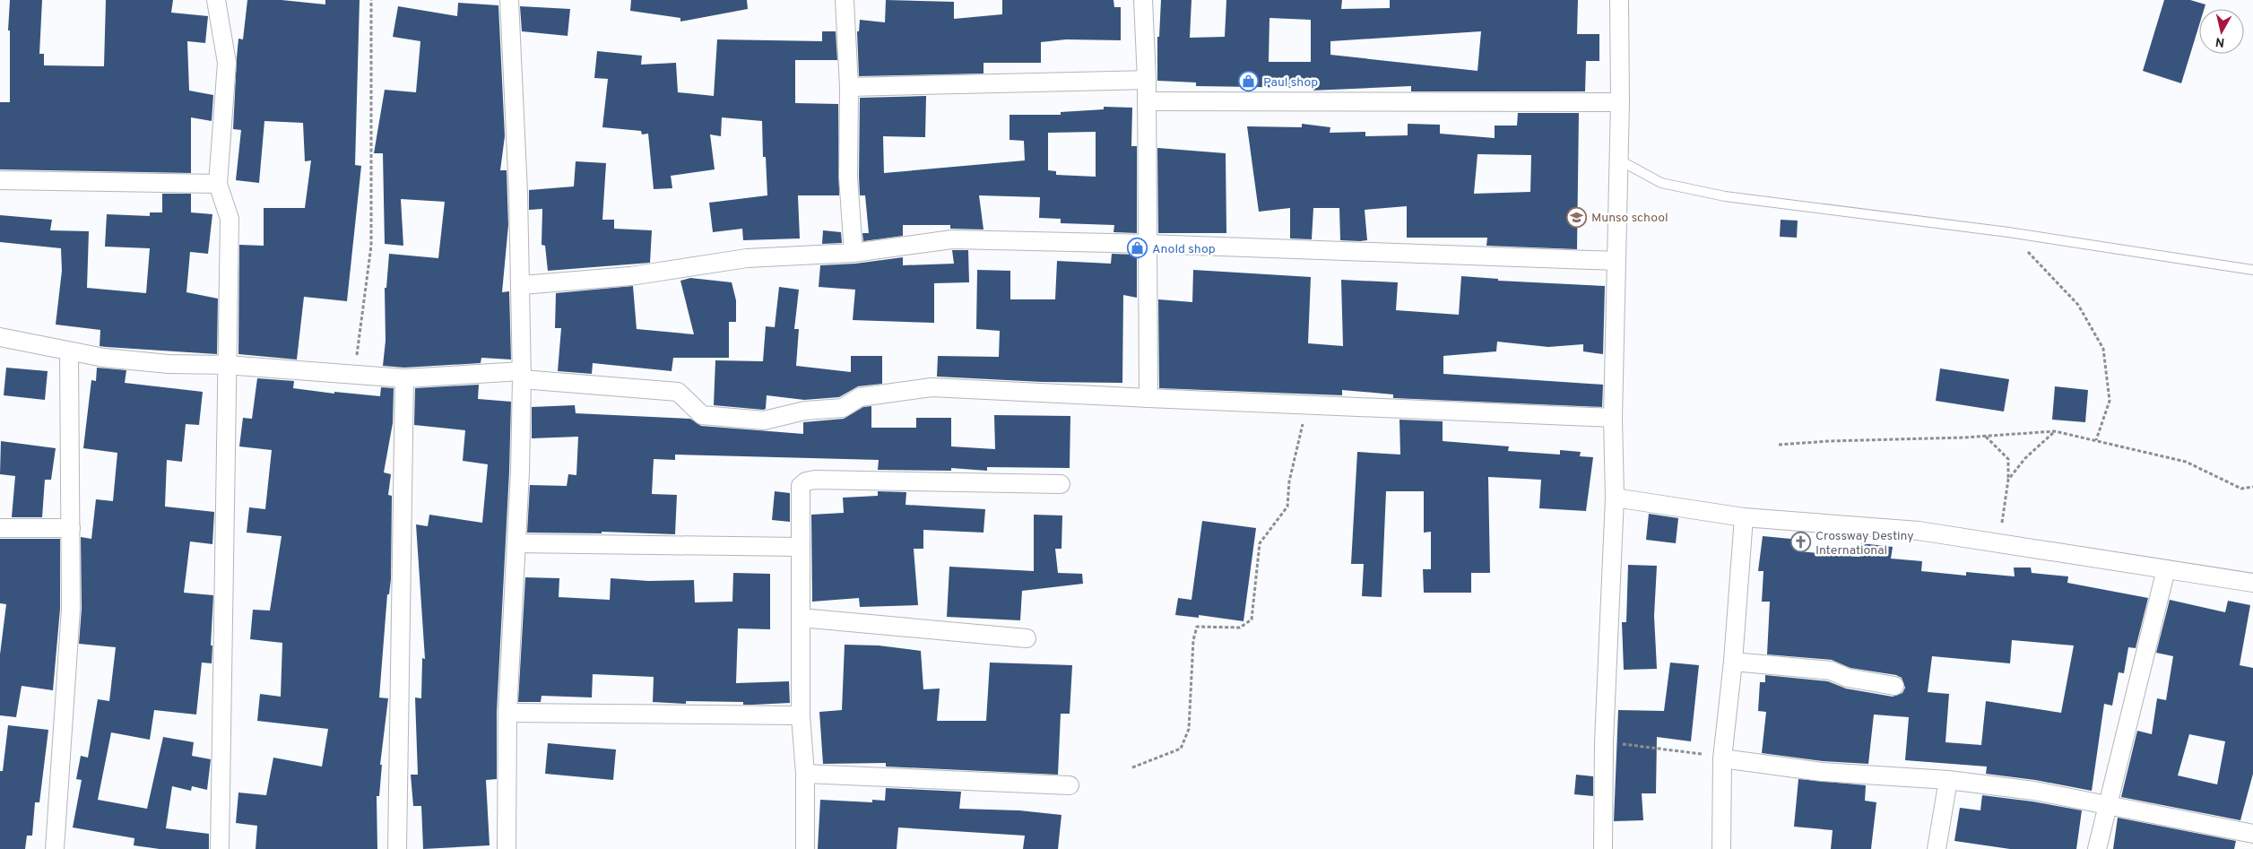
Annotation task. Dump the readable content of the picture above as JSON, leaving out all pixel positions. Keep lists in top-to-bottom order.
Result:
{
  "places": {
    "shop": ["Paul shop", "Anold shop"],
    "school or university": ["Munso school"],
    "church": ["Crossway Destiny International"]
  },
  "north": "bottom"
}
